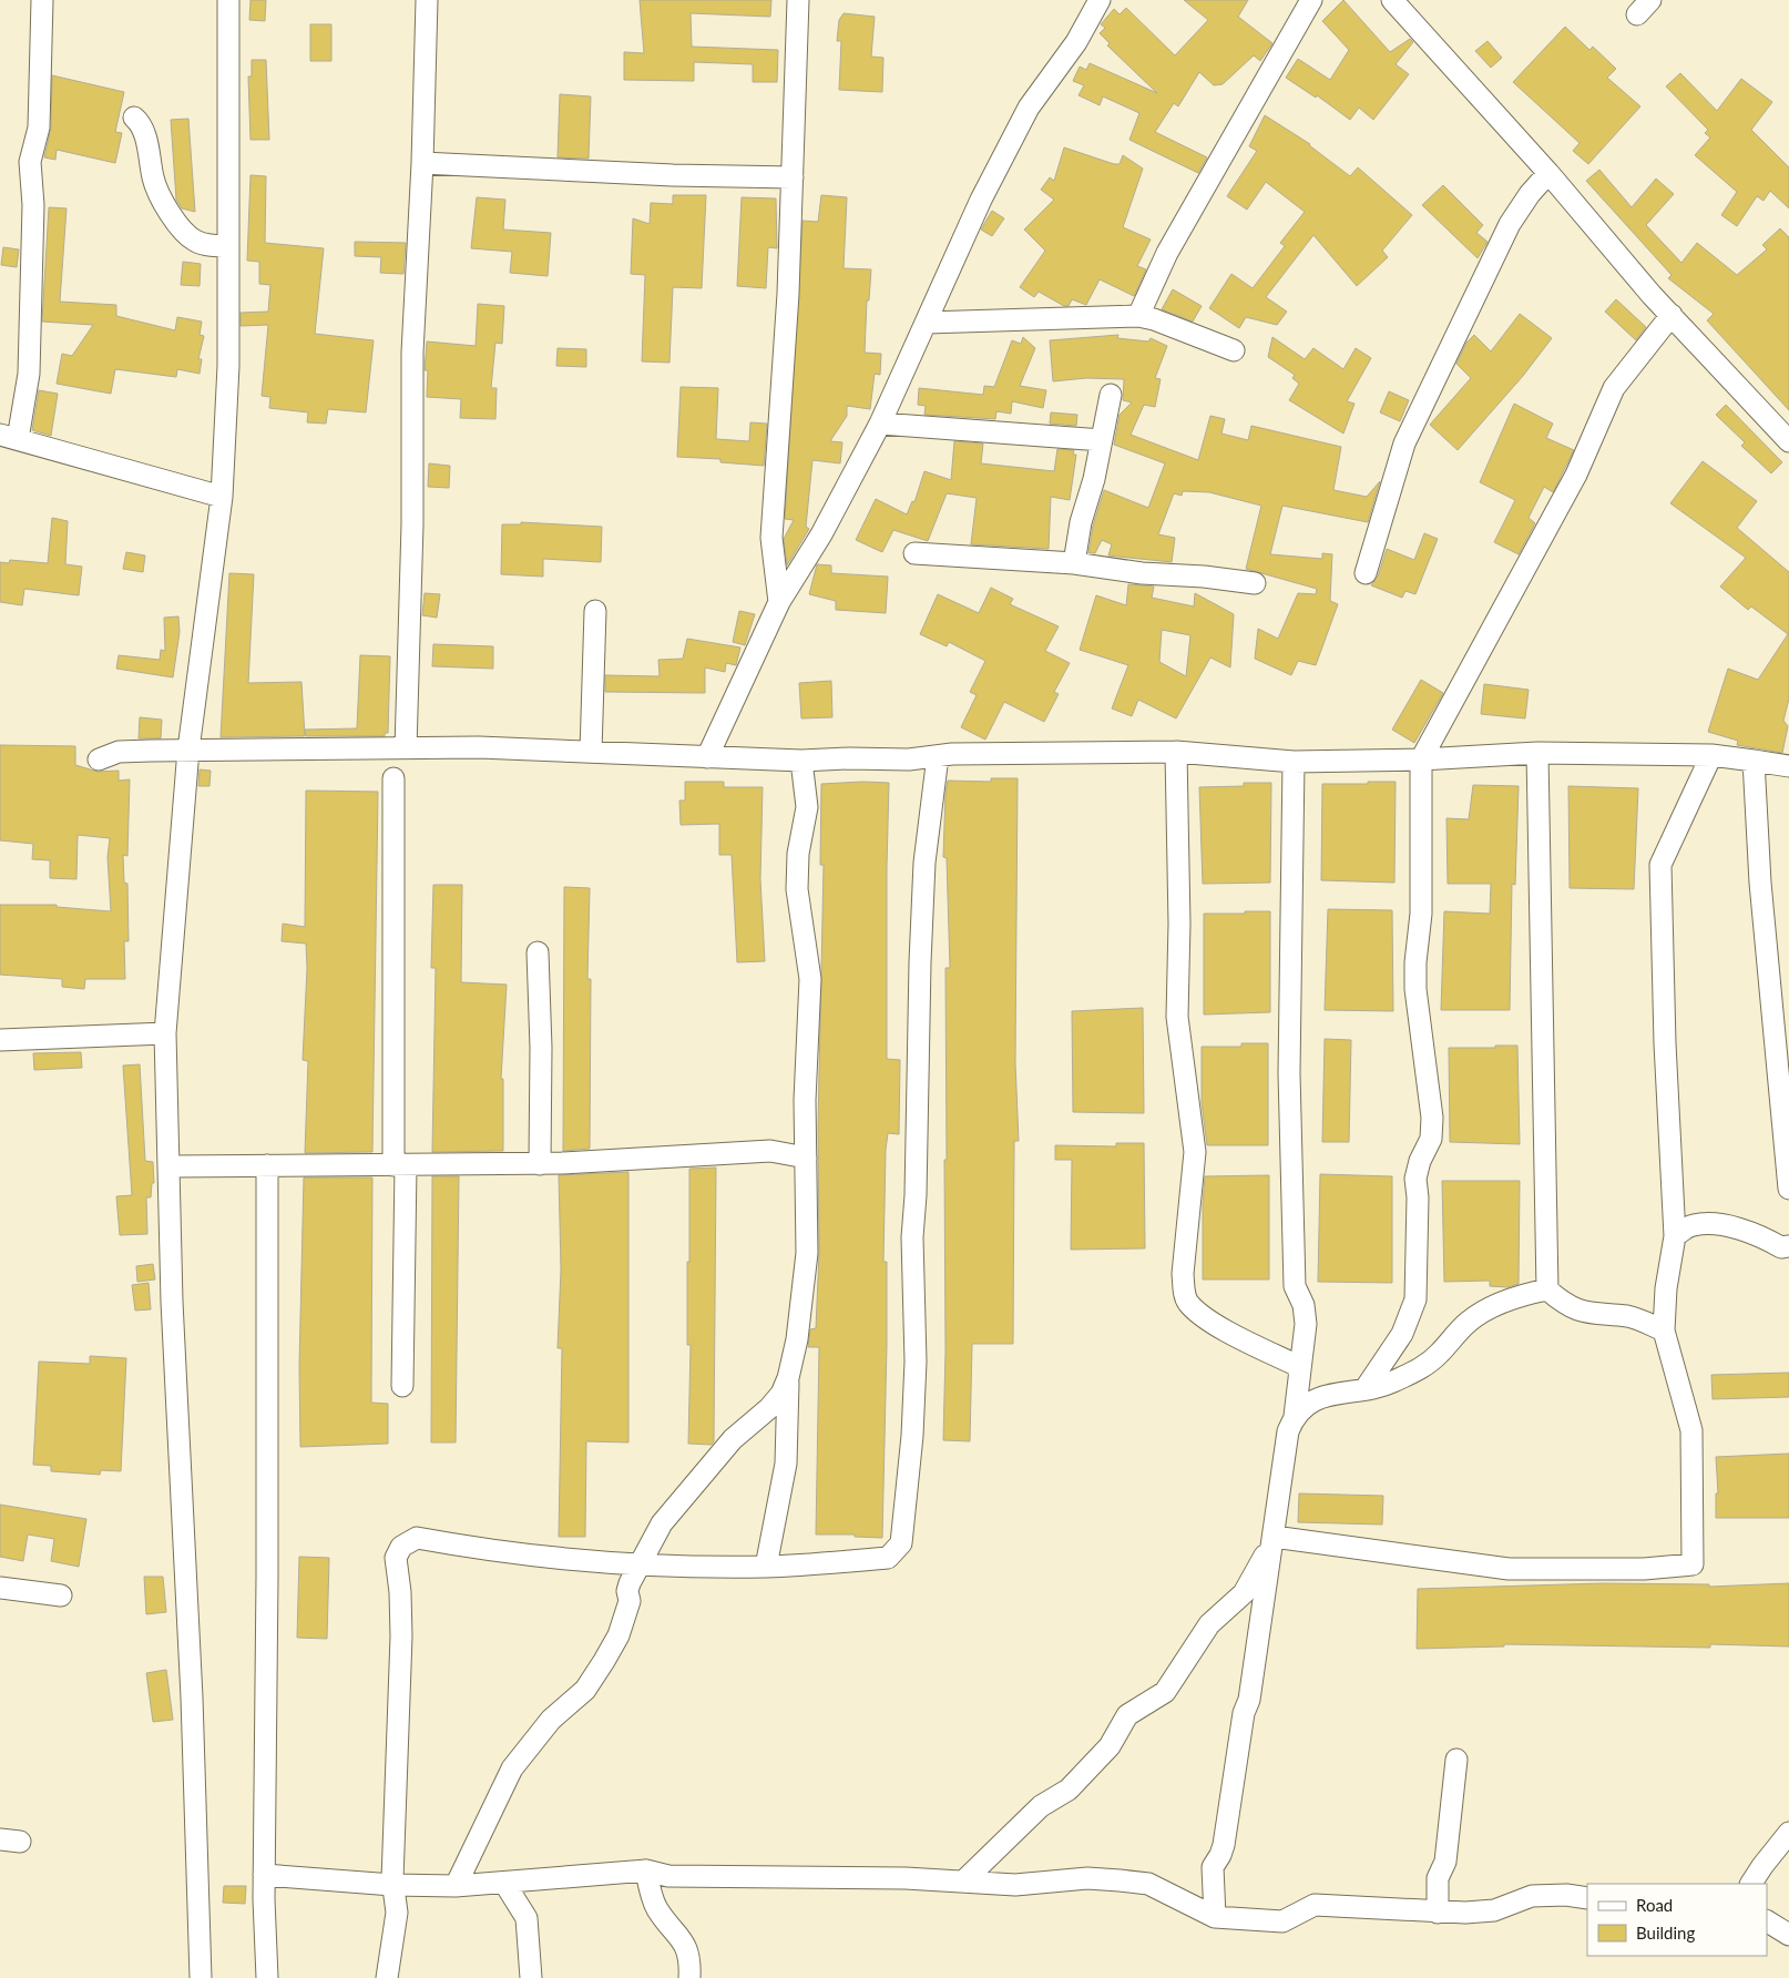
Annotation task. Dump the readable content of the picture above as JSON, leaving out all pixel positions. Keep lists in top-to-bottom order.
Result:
{
  "legend": ["Road", "Building"]
}
